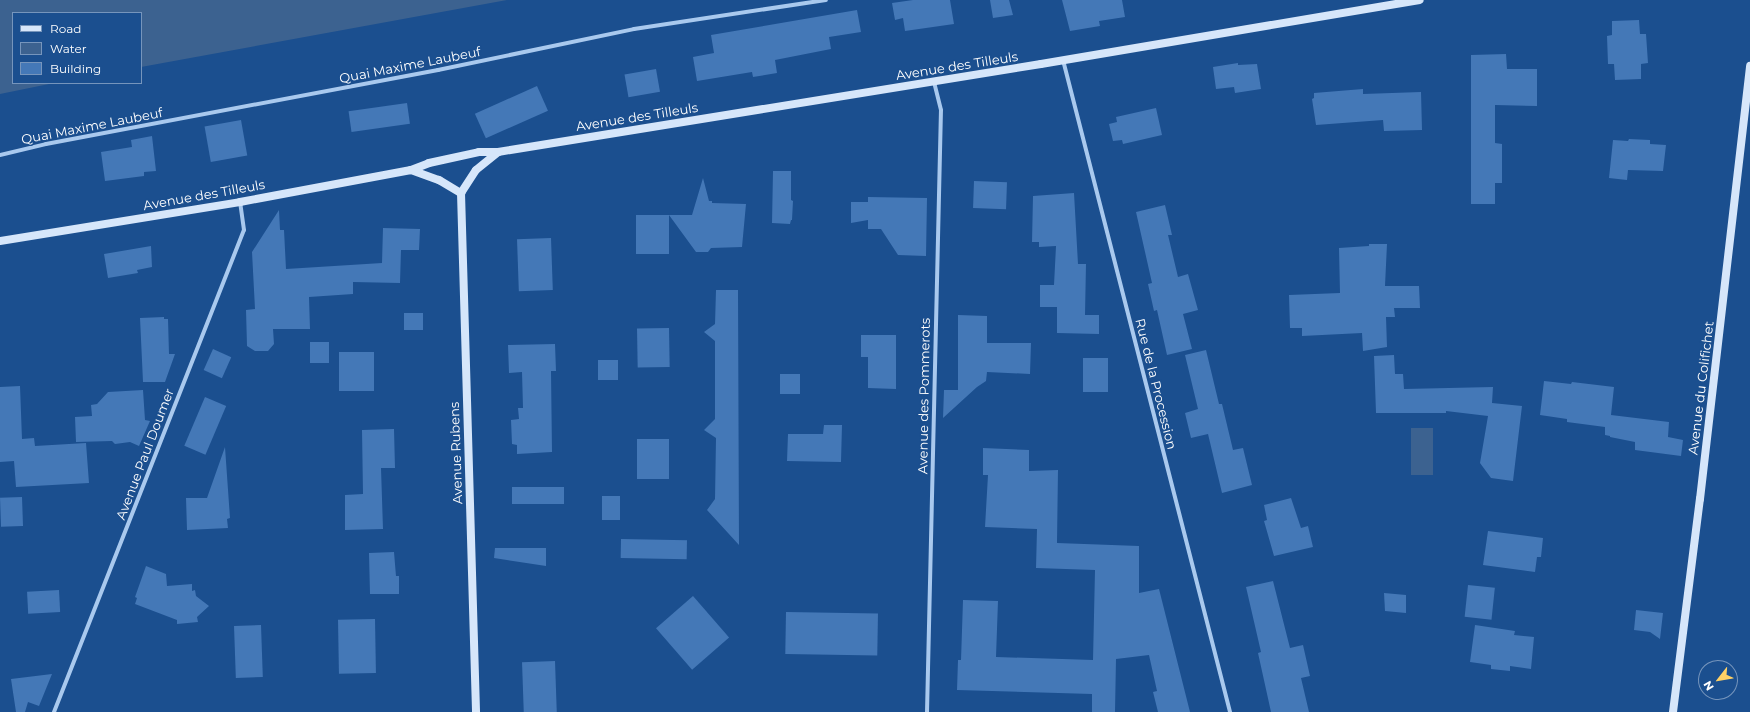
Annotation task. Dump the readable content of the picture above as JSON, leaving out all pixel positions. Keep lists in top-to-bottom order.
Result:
{
  "streets": {
    "main road": ["Avenue des Tilleuls", "Avenue du Colifichet", "Avenue Rubens"],
    "street": [
      "Quai Maxime Laubeuf",
      "Rue de la Procession",
      "Avenue des Pommerots",
      "Avenue Paul Doumer"
    ]
  },
  "crossings": [
    ["Avenue des Tilleuls", "Rue de la Procession"],
    ["Avenue des Tilleuls", "Avenue des Pommerots"],
    ["Avenue des Tilleuls", "Avenue Rubens"],
    ["Avenue des Tilleuls", "Avenue Paul Doumer"]
  ],
  "legend": ["Road", "Water", "Building"],
  "north": "bottom left"
}
